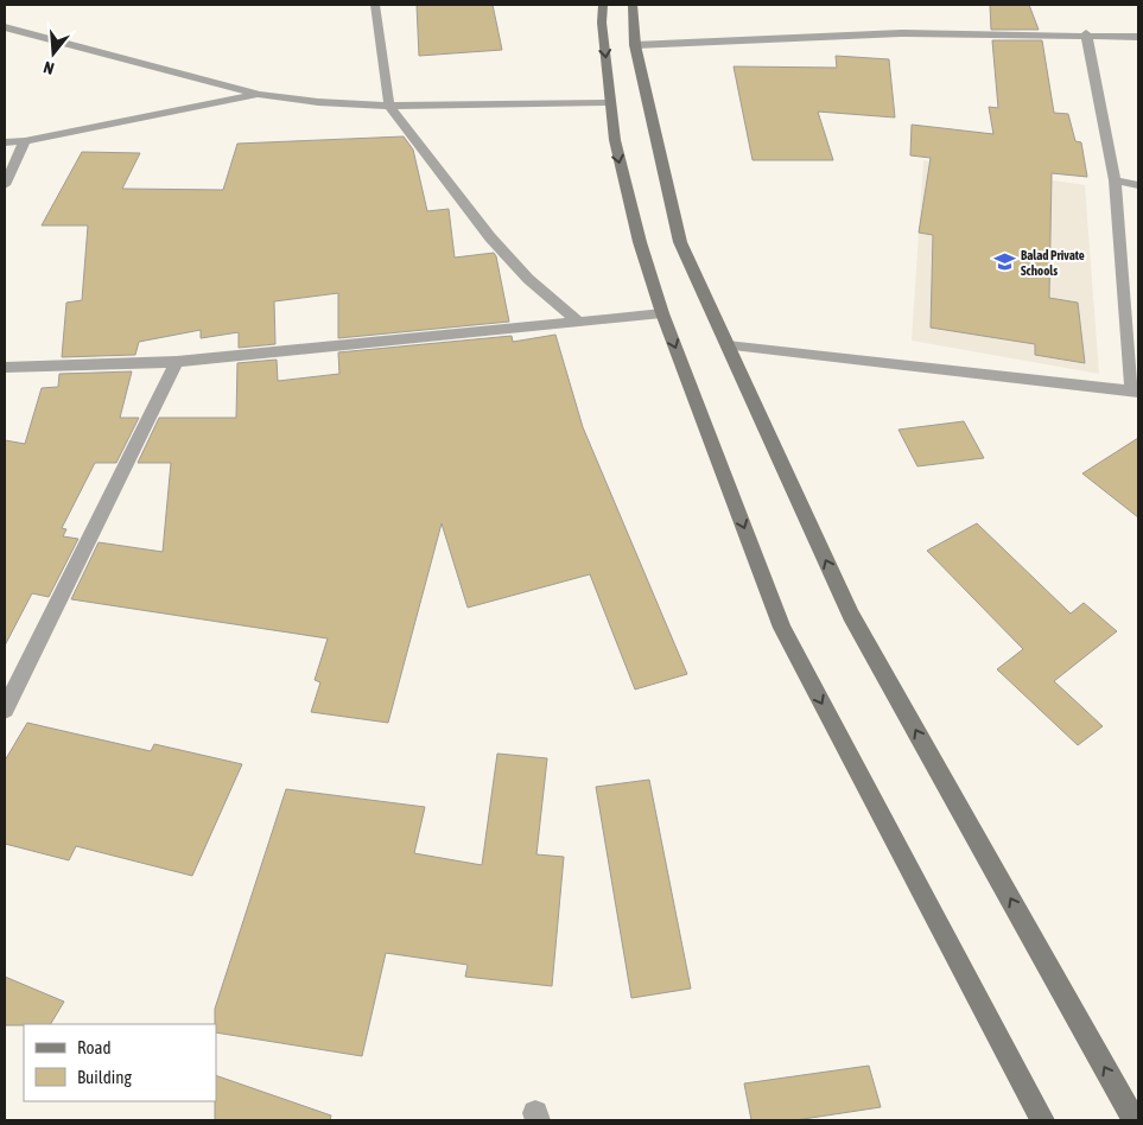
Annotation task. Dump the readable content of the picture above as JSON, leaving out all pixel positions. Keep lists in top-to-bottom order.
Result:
{
  "places": {
    "school or university": ["Balad Private Schools"]
  },
  "legend": ["Road", "Building"],
  "north": "bottom"
}
